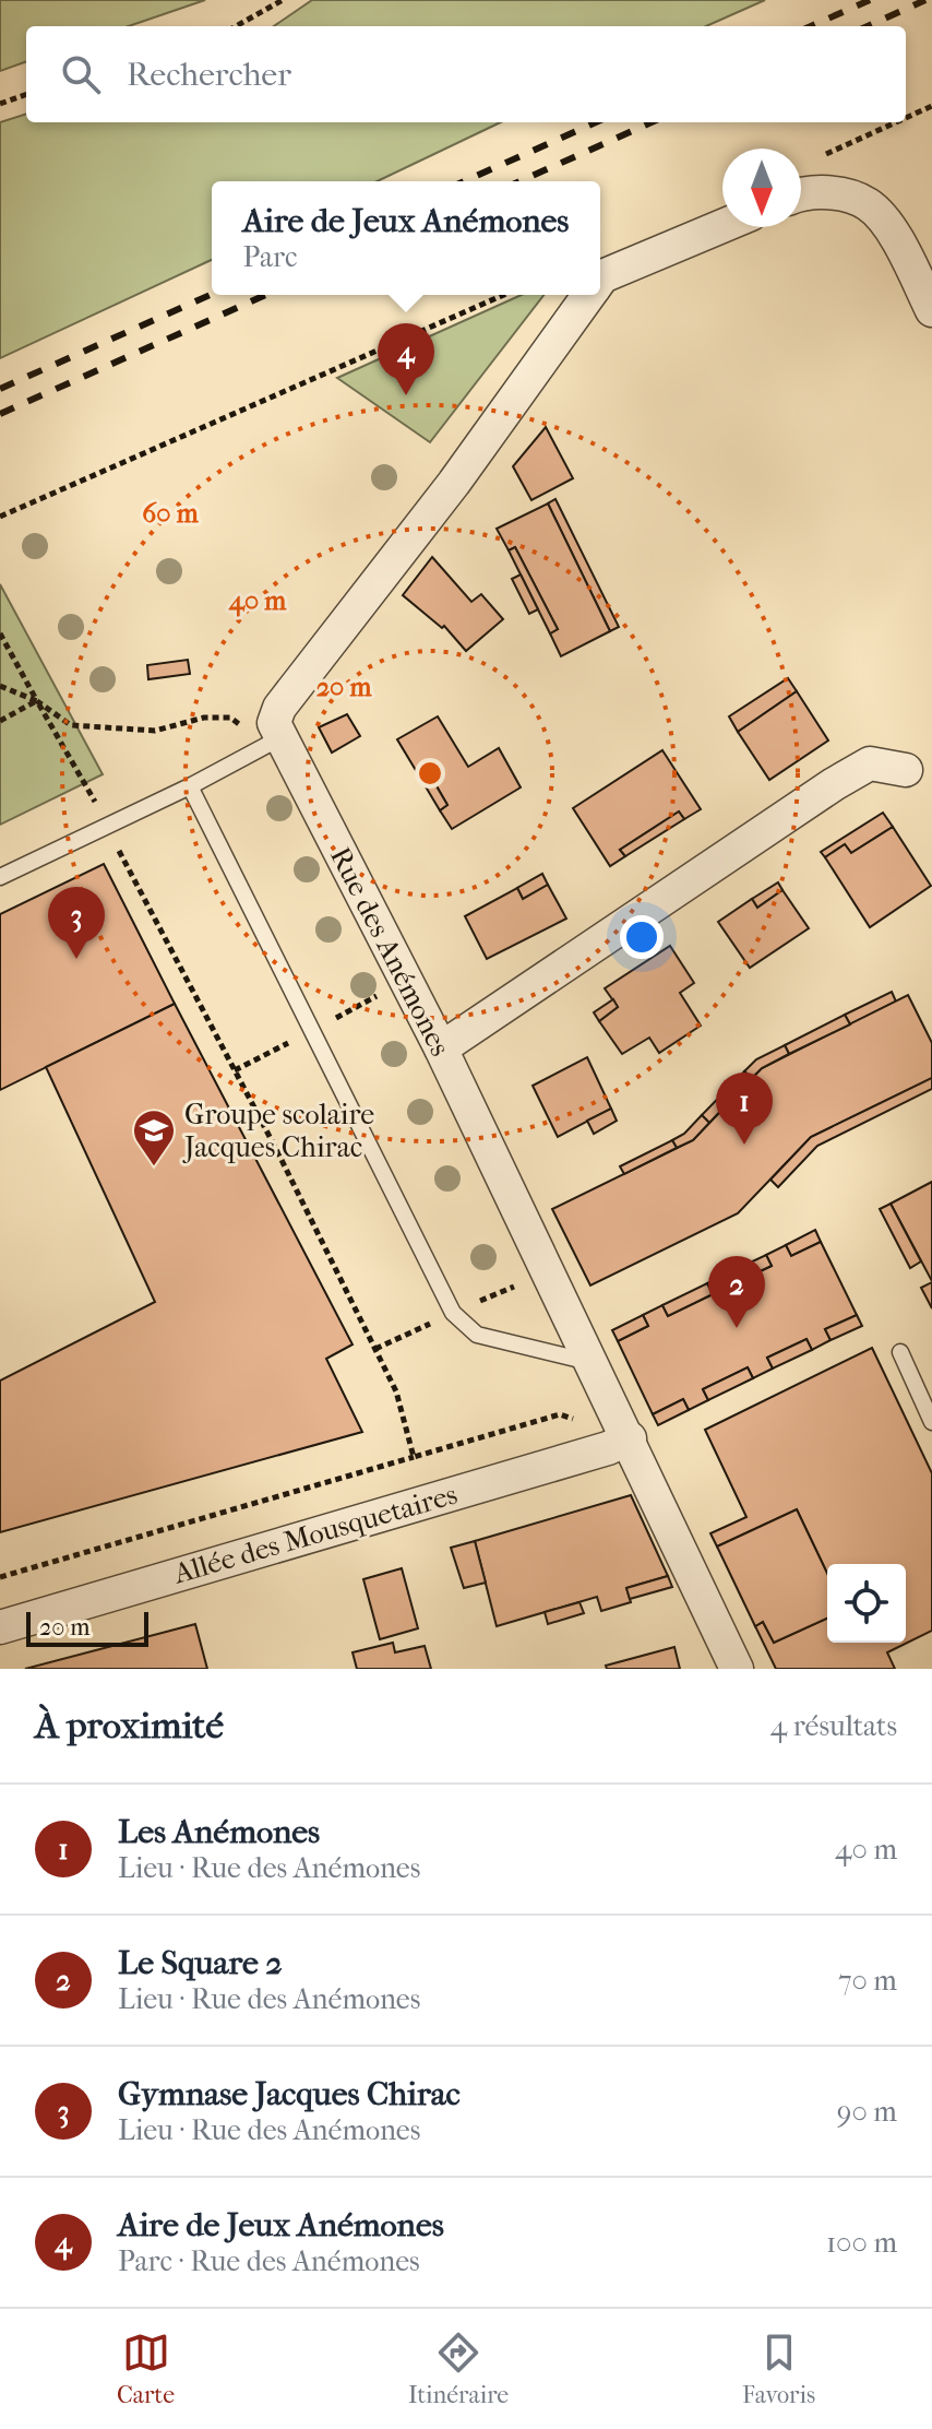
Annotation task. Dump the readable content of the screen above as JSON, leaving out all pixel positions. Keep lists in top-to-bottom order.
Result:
{
  "streets": {
    "street": ["Rue des Anémones", "Allée des Mousquetaires"]
  },
  "crossings": [
    ["Rue des Anémones", "Allée des Mousquetaires"]
  ],
  "places": {
    "school or university": ["Groupe scolaire Jacques Chirac"]
  },
  "scale_bar": "20 m",
  "north": "bottom",
  "page": {
    "search": "Rechercher",
    "popup": ["Aire de Jeux Anémones", "Parc"],
    "pins": [
      "4",
      "3",
      "1",
      "2"
    ],
    "scale": "20 m",
    "heading": ["À proximité", "4 résultats"],
    "list": [
      {
        "mark": "1",
        "name": "Les Anémones",
        "note": "Lieu · Rue des Anémones",
        "value": "40 m"
      },
      {
        "mark": "2",
        "name": "Le Square 2",
        "note": "Lieu · Rue des Anémones",
        "value": "70 m"
      },
      {
        "mark": "3",
        "name": "Gymnase Jacques Chirac",
        "note": "Lieu · Rue des Anémones",
        "value": "90 m"
      },
      {
        "mark": "4",
        "name": "Aire de Jeux Anémones",
        "note": "Parc · Rue des Anémones",
        "value": "100 m"
      }
    ],
    "nav": ["Carte", "Itinéraire", "Favoris"]
  },
  "rings": ["60 m", "40 m", "20 m"]
}
